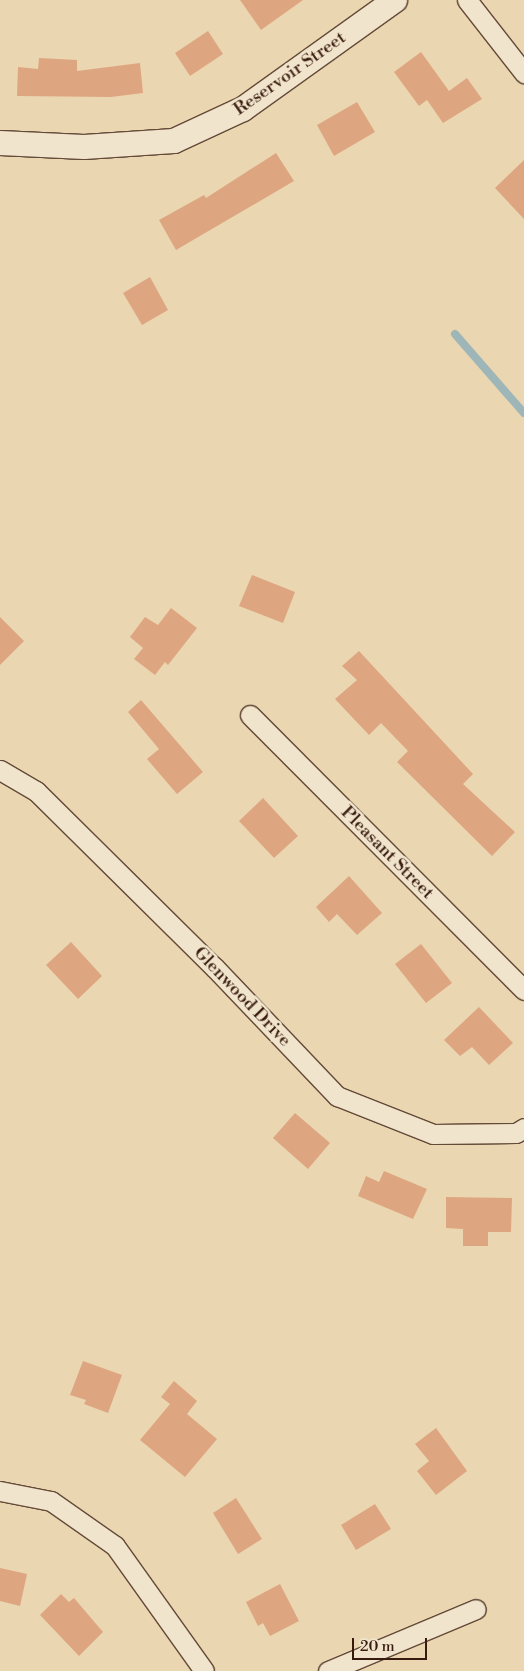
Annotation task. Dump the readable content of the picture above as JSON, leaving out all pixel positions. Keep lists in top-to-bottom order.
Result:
{
  "streets": {
    "street": ["Reservoir Street", "Pleasant Street", "Glenwood Drive"]
  },
  "scale_bar": "20 m"
}
